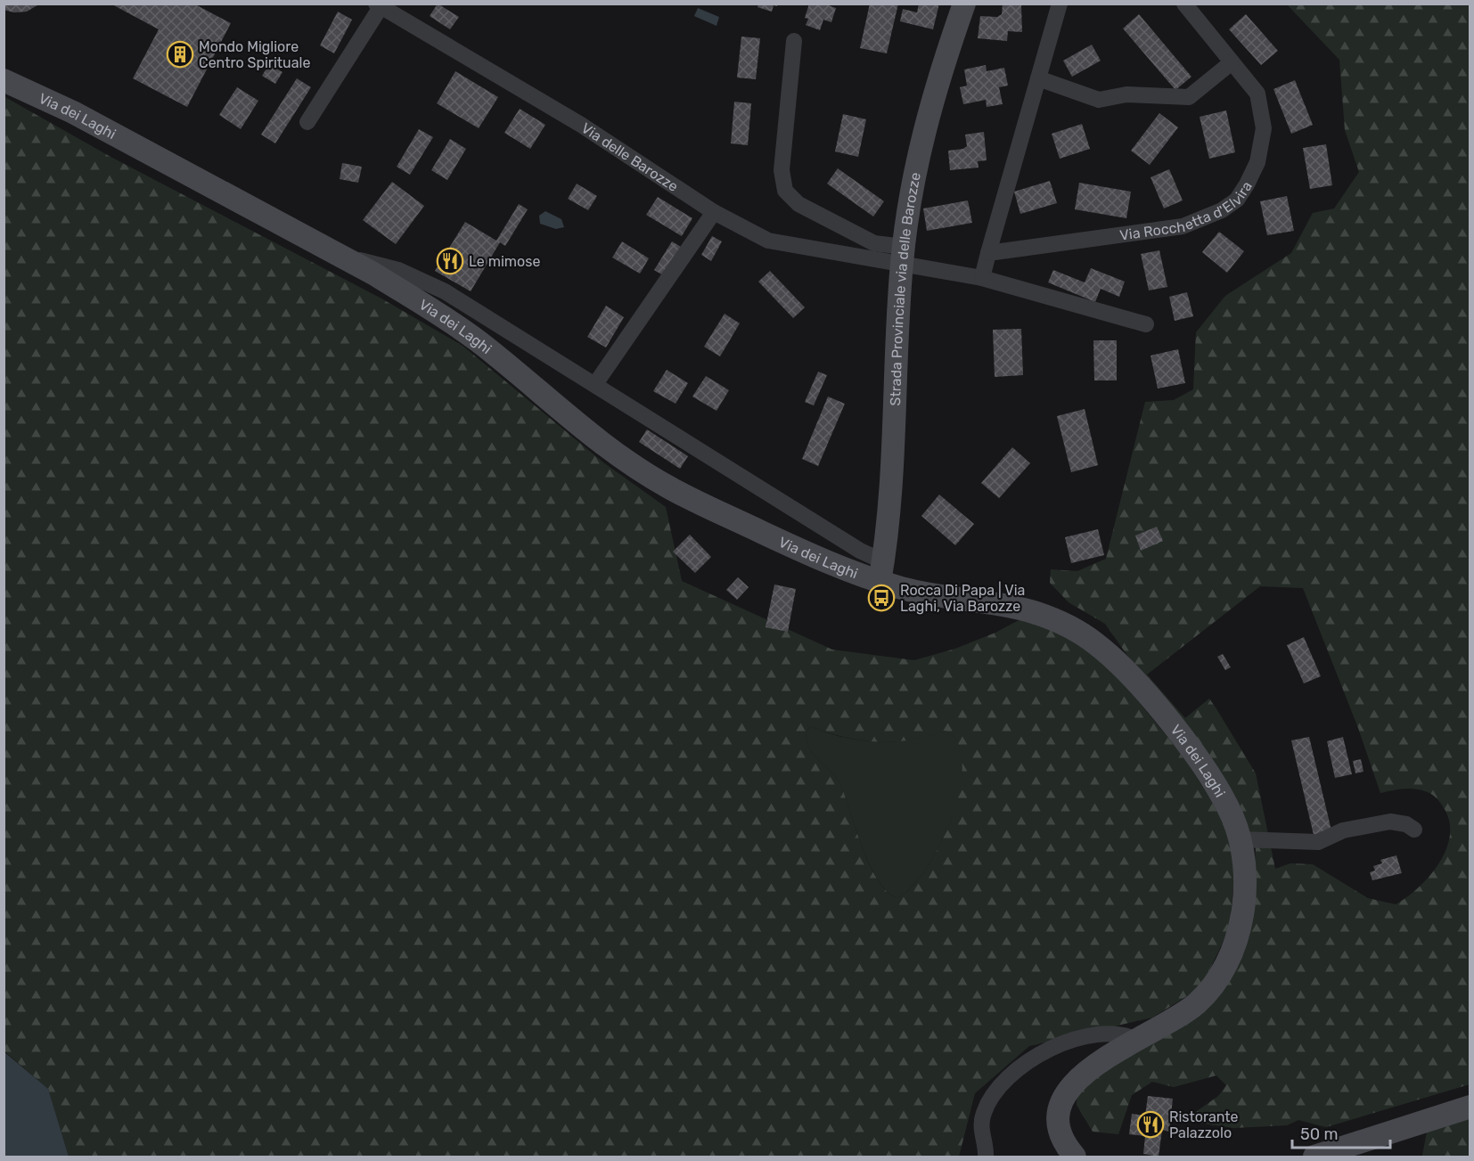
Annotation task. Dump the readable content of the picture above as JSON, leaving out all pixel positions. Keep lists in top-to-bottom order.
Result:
{
  "streets": {
    "main road": ["Via dei Laghi", "Strada Provinciale via delle Barozze"],
    "street": ["Via delle Barozze", "Via Rocchetta d'Elvira"]
  },
  "crossings": [
    ["Via dei Laghi", "Strada Provinciale via delle Barozze"],
    ["Via delle Barozze", "Strada Provinciale via delle Barozze"]
  ],
  "places": {
    "building": ["Mondo Migliore Centro Spirituale"],
    "restaurant": ["Le mimose", "Ristorante Palazzolo"],
    "bus stop": ["Rocca Di Papa | Via Laghi, Via Barozze"]
  },
  "scale_bar": "50 m"
}
